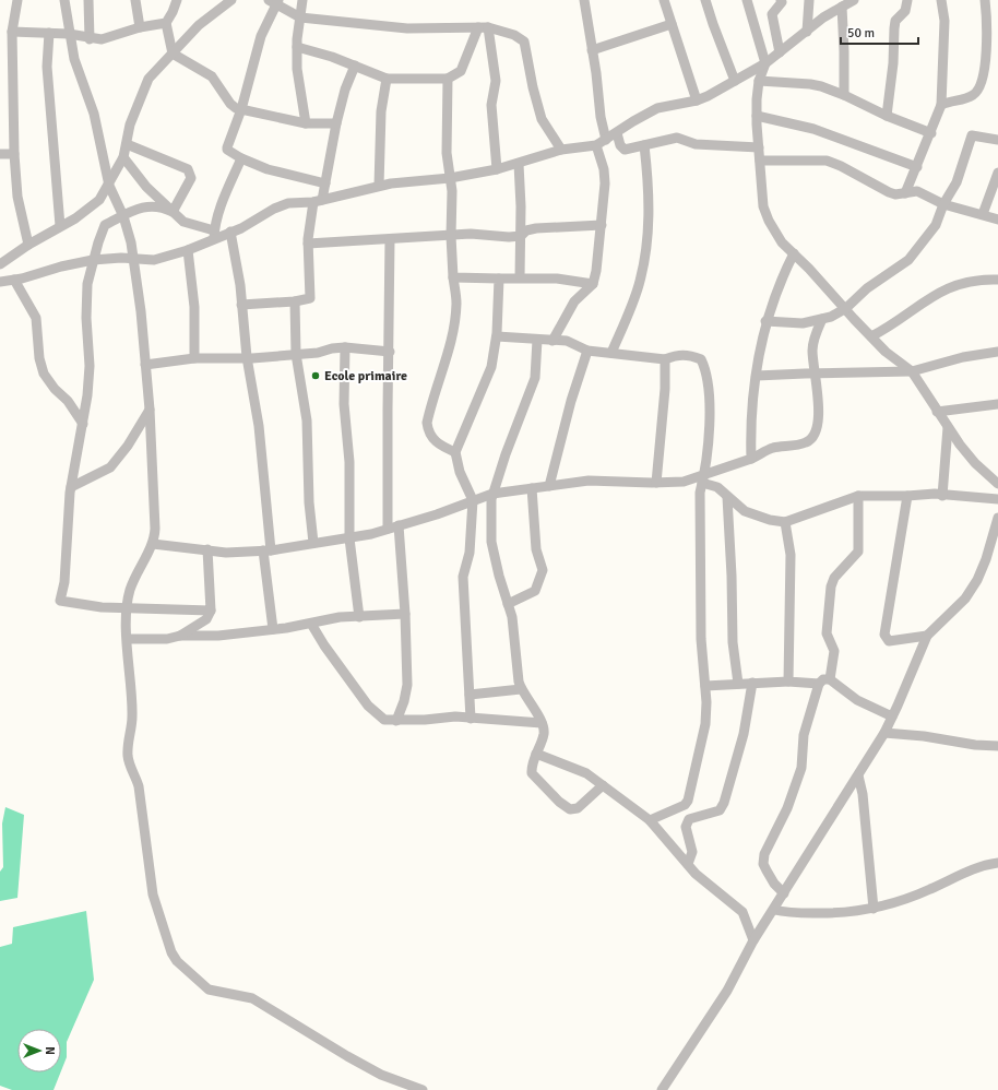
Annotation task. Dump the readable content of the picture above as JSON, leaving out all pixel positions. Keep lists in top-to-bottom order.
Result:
{
  "places": ["Ecole primaire"],
  "scale_bar": "50 m",
  "north": "right"
}
